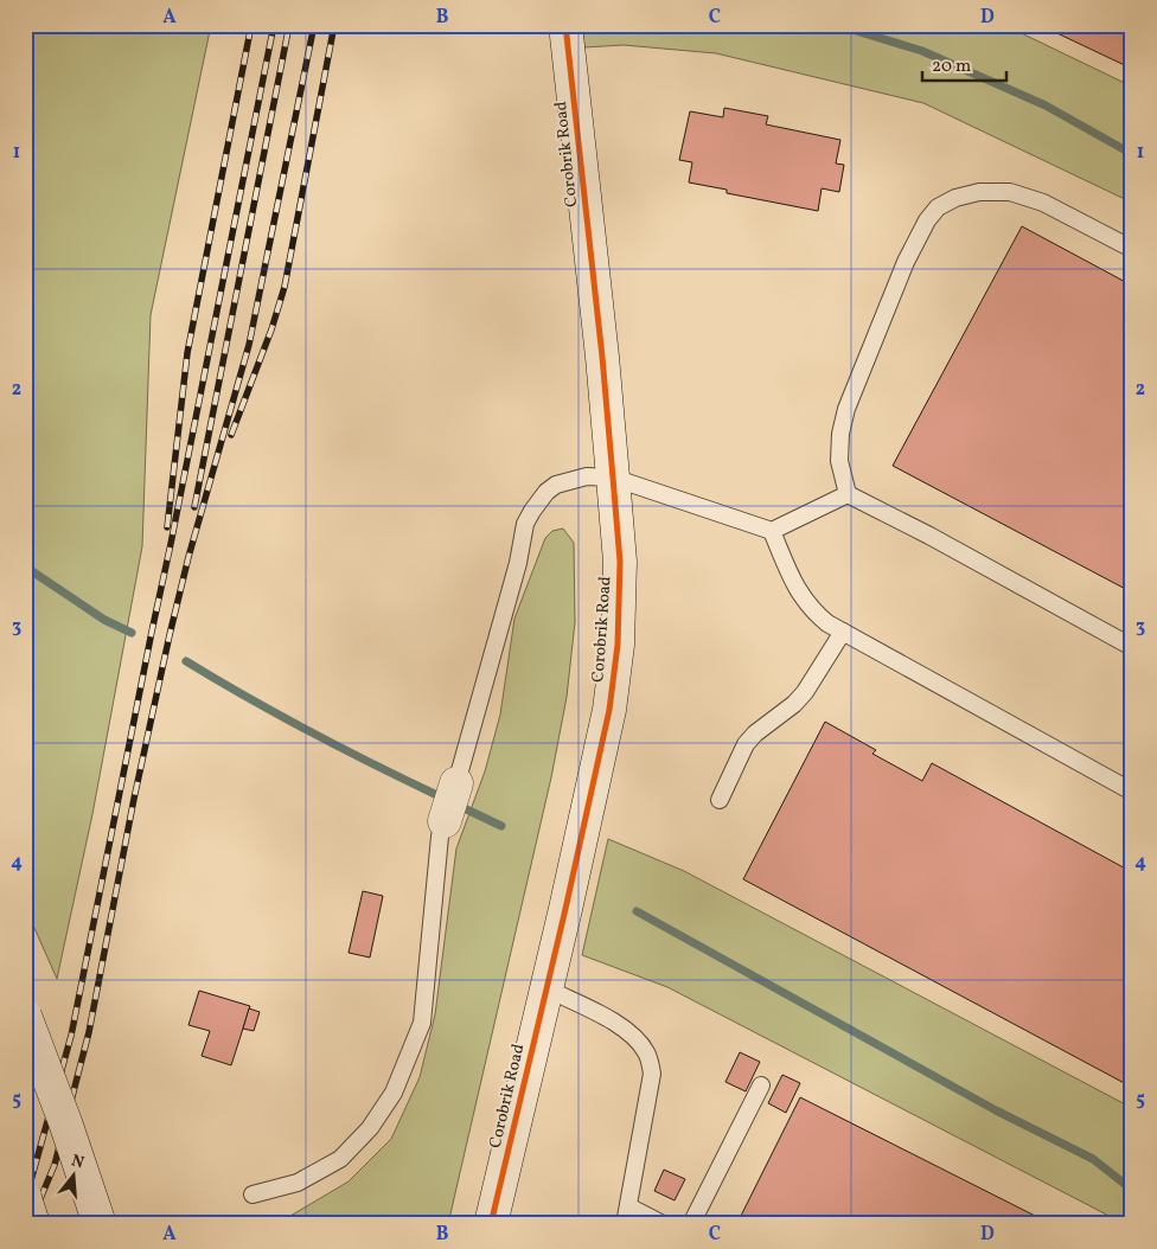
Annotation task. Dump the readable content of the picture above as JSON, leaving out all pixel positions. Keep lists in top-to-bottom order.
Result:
{
  "streets": {
    "street": ["Corobrik Road"]
  },
  "scale_bar": "20 m",
  "north": "top",
  "grid": {
    "columns": [
      "A",
      "B",
      "C",
      "D"
    ],
    "rows": [
      "1",
      "2",
      "3",
      "4",
      "5"
    ]
  }
}
